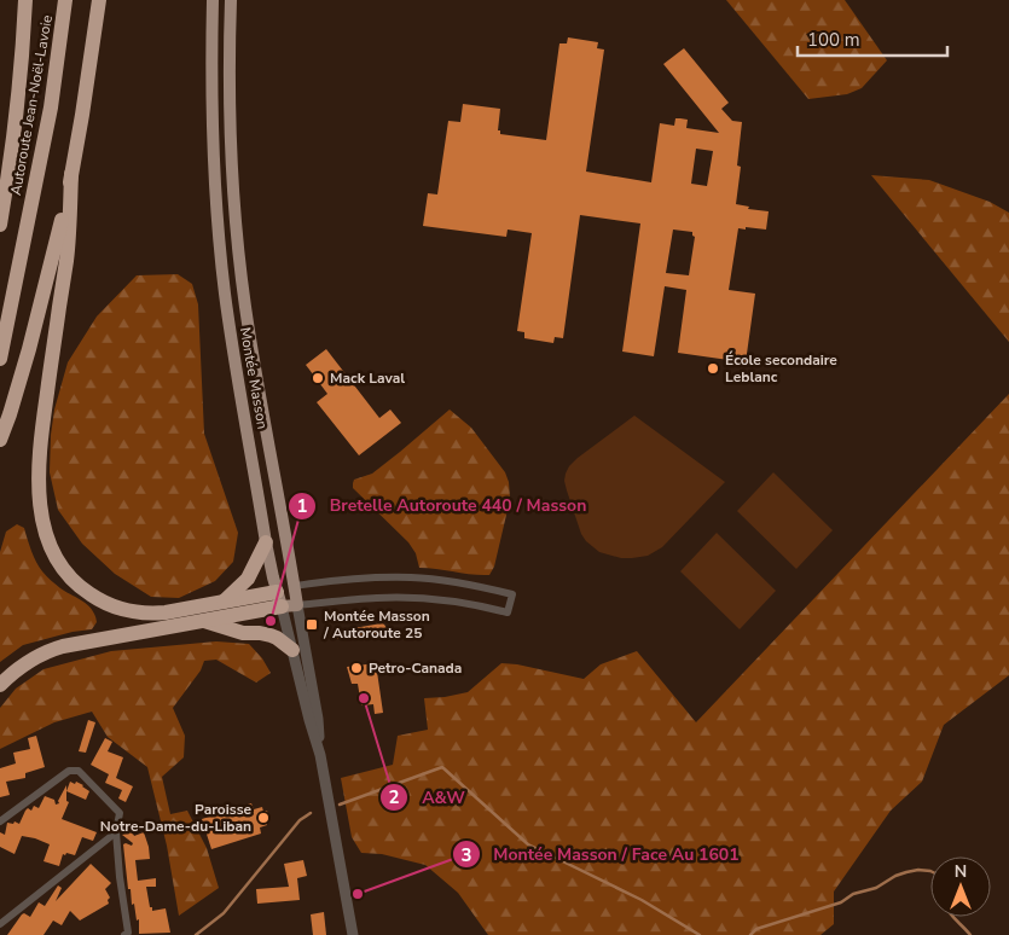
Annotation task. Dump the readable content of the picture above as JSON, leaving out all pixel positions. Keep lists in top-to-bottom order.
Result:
{
  "streets": {
    "highway": ["Autoroute Jean-Noël-Lavoie"],
    "main road": ["Montée Masson"]
  },
  "places": {
    "other": [
      "École secondaire Leblanc",
      "Mack Laval",
      "Bretelle Autoroute 440 / Masson",
      "Petro-Canada",
      "A&W",
      "Paroisse Notre-Dame-du-Liban",
      "Montée Masson / Face Au 1601"
    ],
    "transit": ["Montée Masson / Autoroute 25"]
  },
  "scale_bar": "100 m",
  "north": "top"
}
